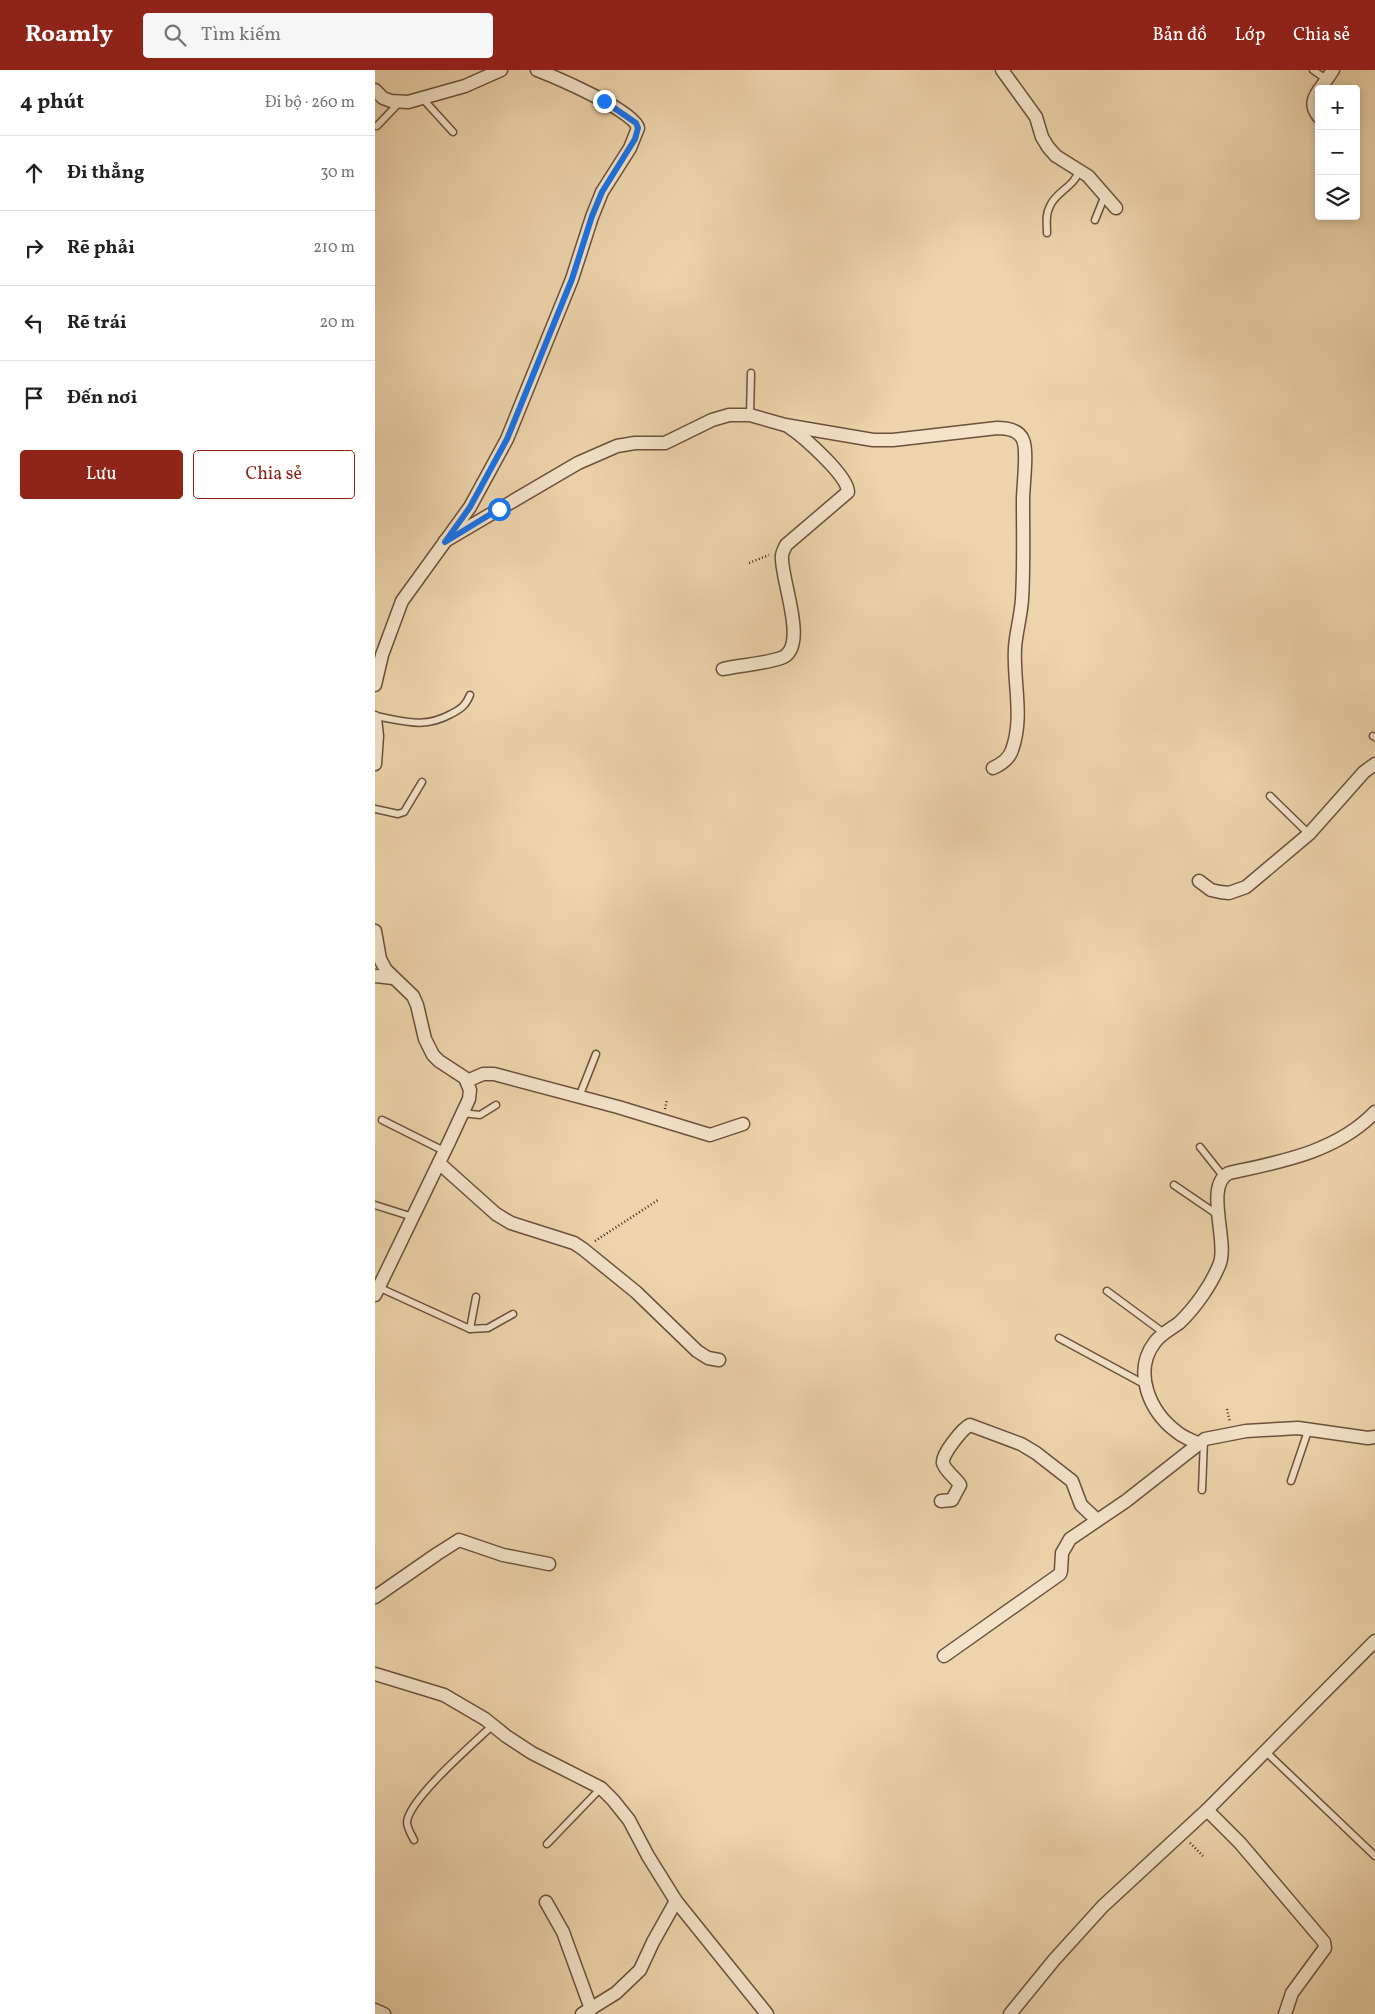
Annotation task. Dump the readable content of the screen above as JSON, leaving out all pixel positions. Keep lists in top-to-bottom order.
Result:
{
  "page": {
    "header": "Roamly",
    "search": "Tìm kiếm",
    "nav": ["Bản đồ", "Lớp", "Chia sẻ"],
    "heading": ["4 phút", "Đi bộ · 260 m"],
    "map_buttons": ["+", "−"],
    "list": [
      ["Đi thẳng", "30 m"],
      ["Rẽ phải", "210 m"],
      ["Rẽ trái", "20 m"],
      "Đến nơi"
    ],
    "buttons": ["Lưu", "Chia sẻ"]
  }
}
